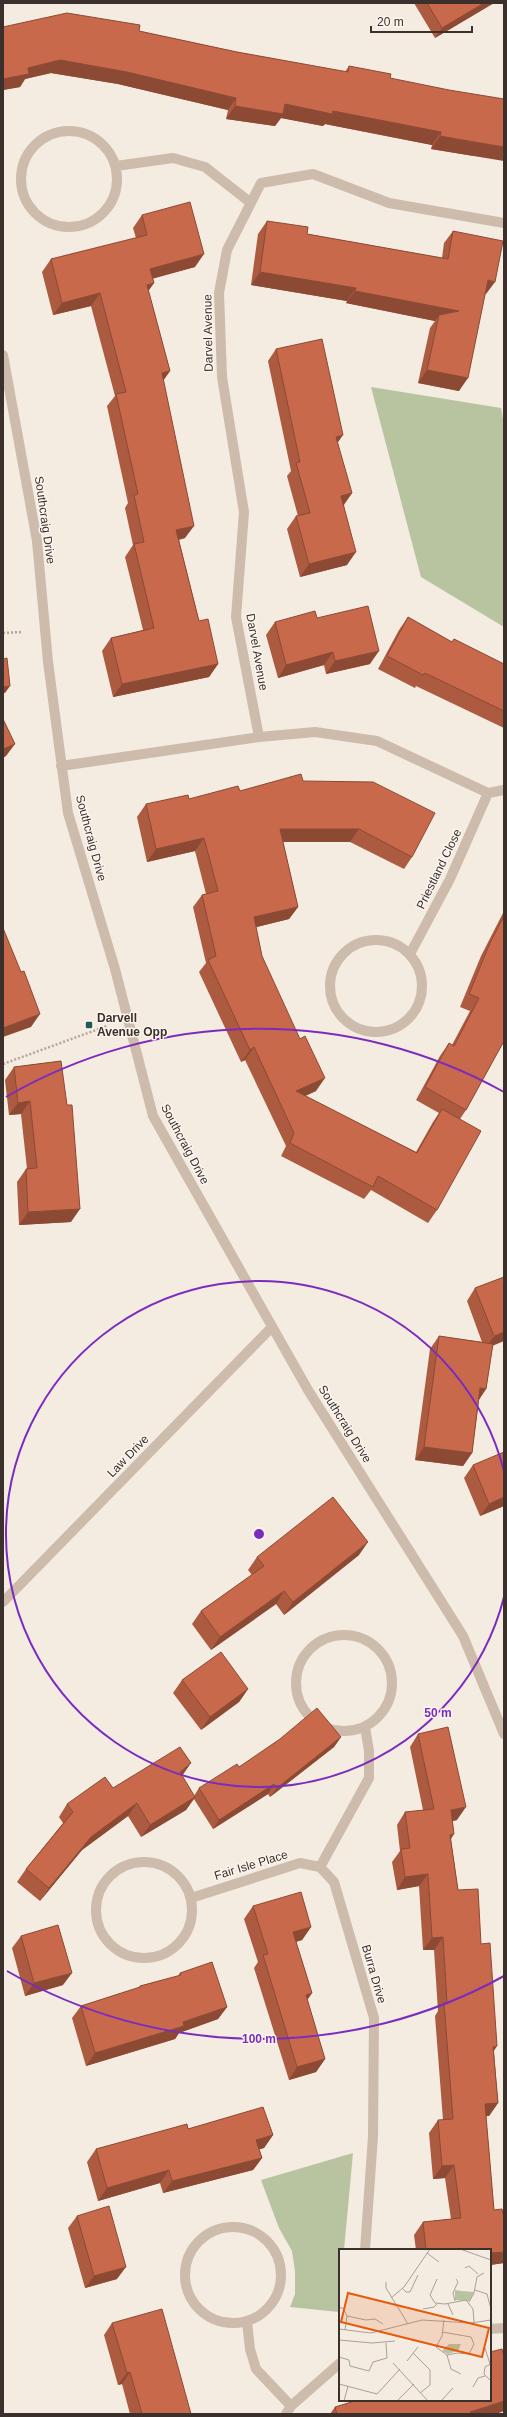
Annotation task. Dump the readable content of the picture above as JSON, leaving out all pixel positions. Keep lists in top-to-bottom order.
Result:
{
  "streets": {
    "street": [
      "Darvel Avenue",
      "Southcraig Drive",
      "Priestland Close",
      "Law Drive",
      "Fair Isle Place",
      "Burra Drive"
    ]
  },
  "crossings": [
    ["Southcraig Drive", "Law Drive"],
    ["Fair Isle Place", "Burra Drive"]
  ],
  "places": {
    "transit": ["Darvell Avenue Opp"]
  },
  "scale_bar": "20 m",
  "rings": ["50 m", "100 m"]
}
